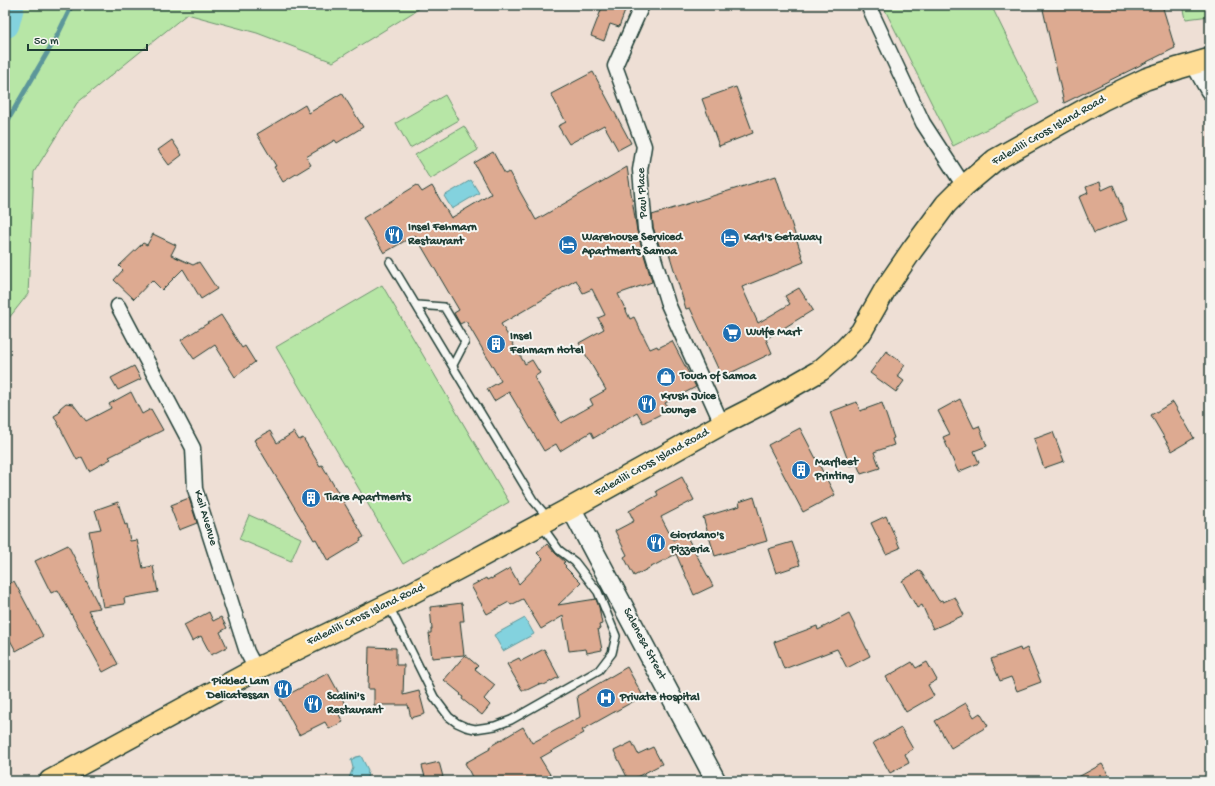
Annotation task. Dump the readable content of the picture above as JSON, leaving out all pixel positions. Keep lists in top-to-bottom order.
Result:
{
  "streets": {
    "main road": ["Falealili Cross Island Road", "Salenesa Street"],
    "street": ["Paul Place", "Keil Avenue"]
  },
  "crossings": [
    ["Falealili Cross Island Road", "Paul Place"],
    ["Falealili Cross Island Road", "Keil Avenue"],
    ["Falealili Cross Island Road", "Salenesa Street"]
  ],
  "places": {
    "restaurant": [
      "Insel Fehmarn Restaurant",
      "Krush Juice Lounge",
      "Giordano's Pizzeria",
      "Pickled Lam Delicatessan",
      "Scalini's Restaurant"
    ],
    "hotel": ["Karl's Getaway", "Warehouse Serviced Apartments Samoa"],
    "supermarket": ["Wulfe Mart"],
    "building": ["Insel Fehmarn Hotel", "Marfleet Printing", "Tiare Apartments"],
    "shop": ["Touch of Samoa"],
    "hospital": ["Private Hospital"]
  },
  "scale_bar": "50 m"
}
